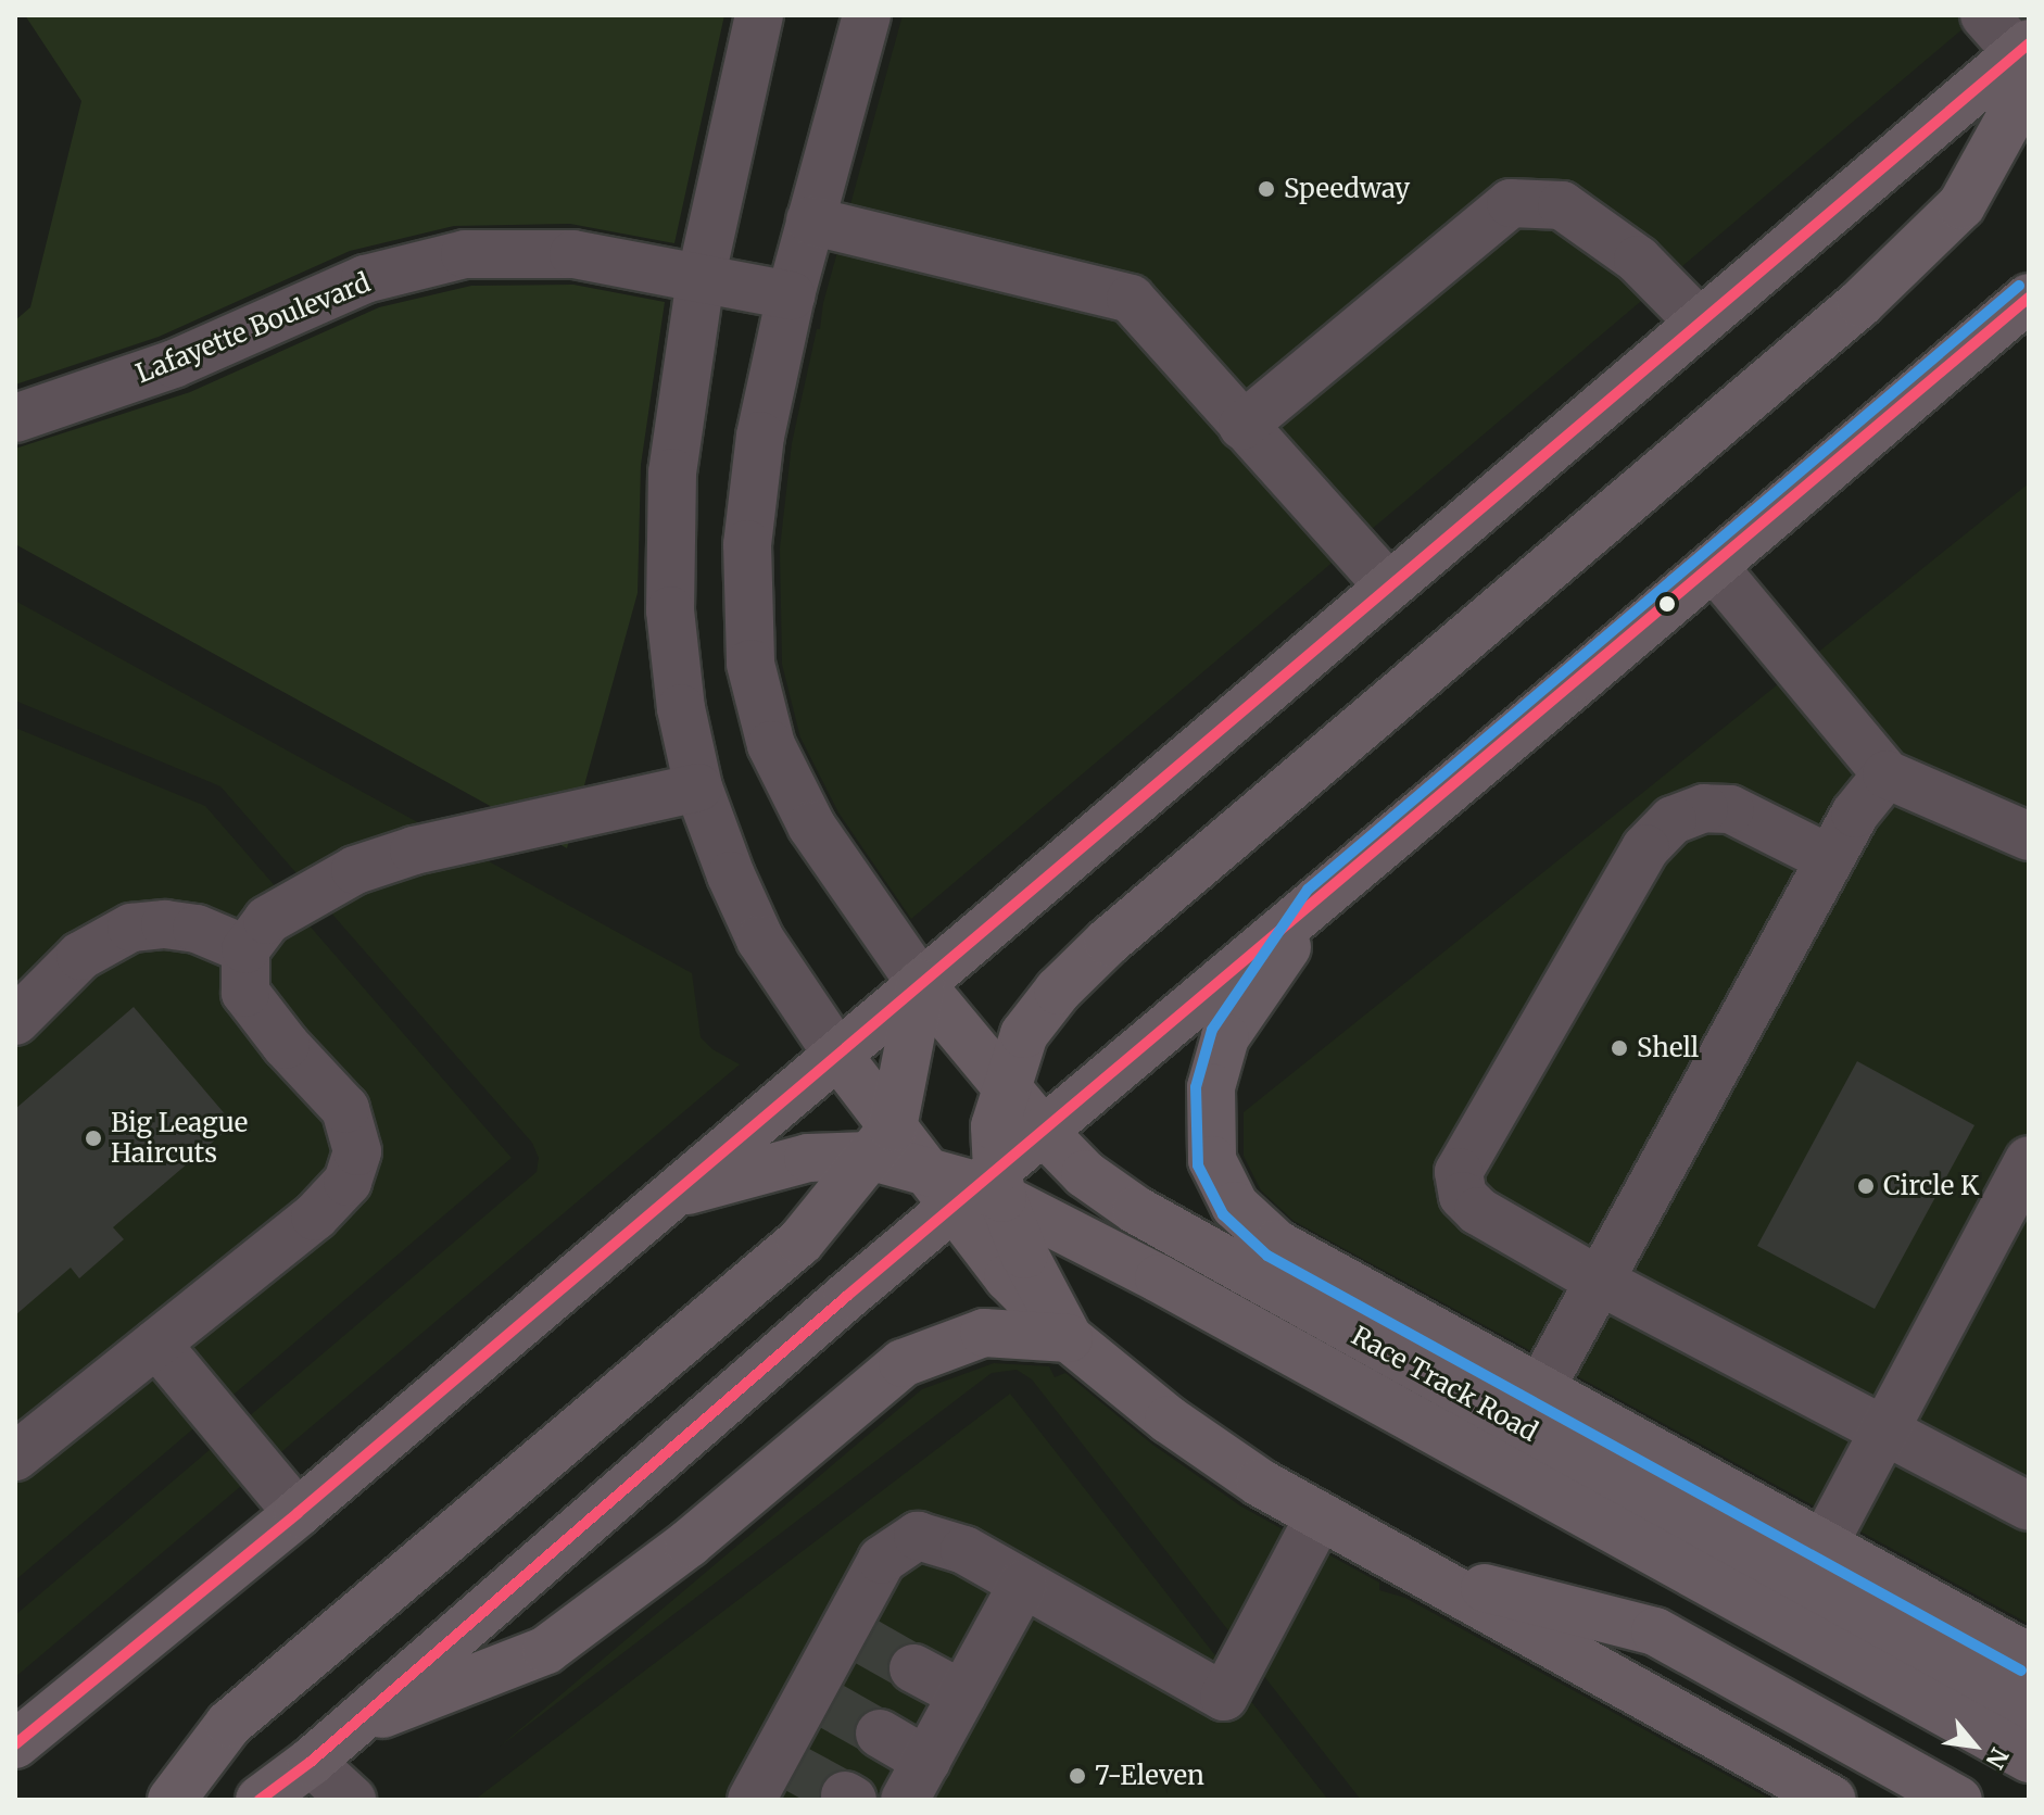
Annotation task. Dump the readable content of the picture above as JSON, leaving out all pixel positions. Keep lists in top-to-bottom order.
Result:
{
  "streets": {
    "main road": ["Race Track Road"],
    "street": ["Lafayette Boulevard"]
  },
  "places": [
    "Speedway",
    "Shell",
    "Big League Haircuts",
    "Circle K",
    "7-Eleven"
  ],
  "north": "bottom right"
}
